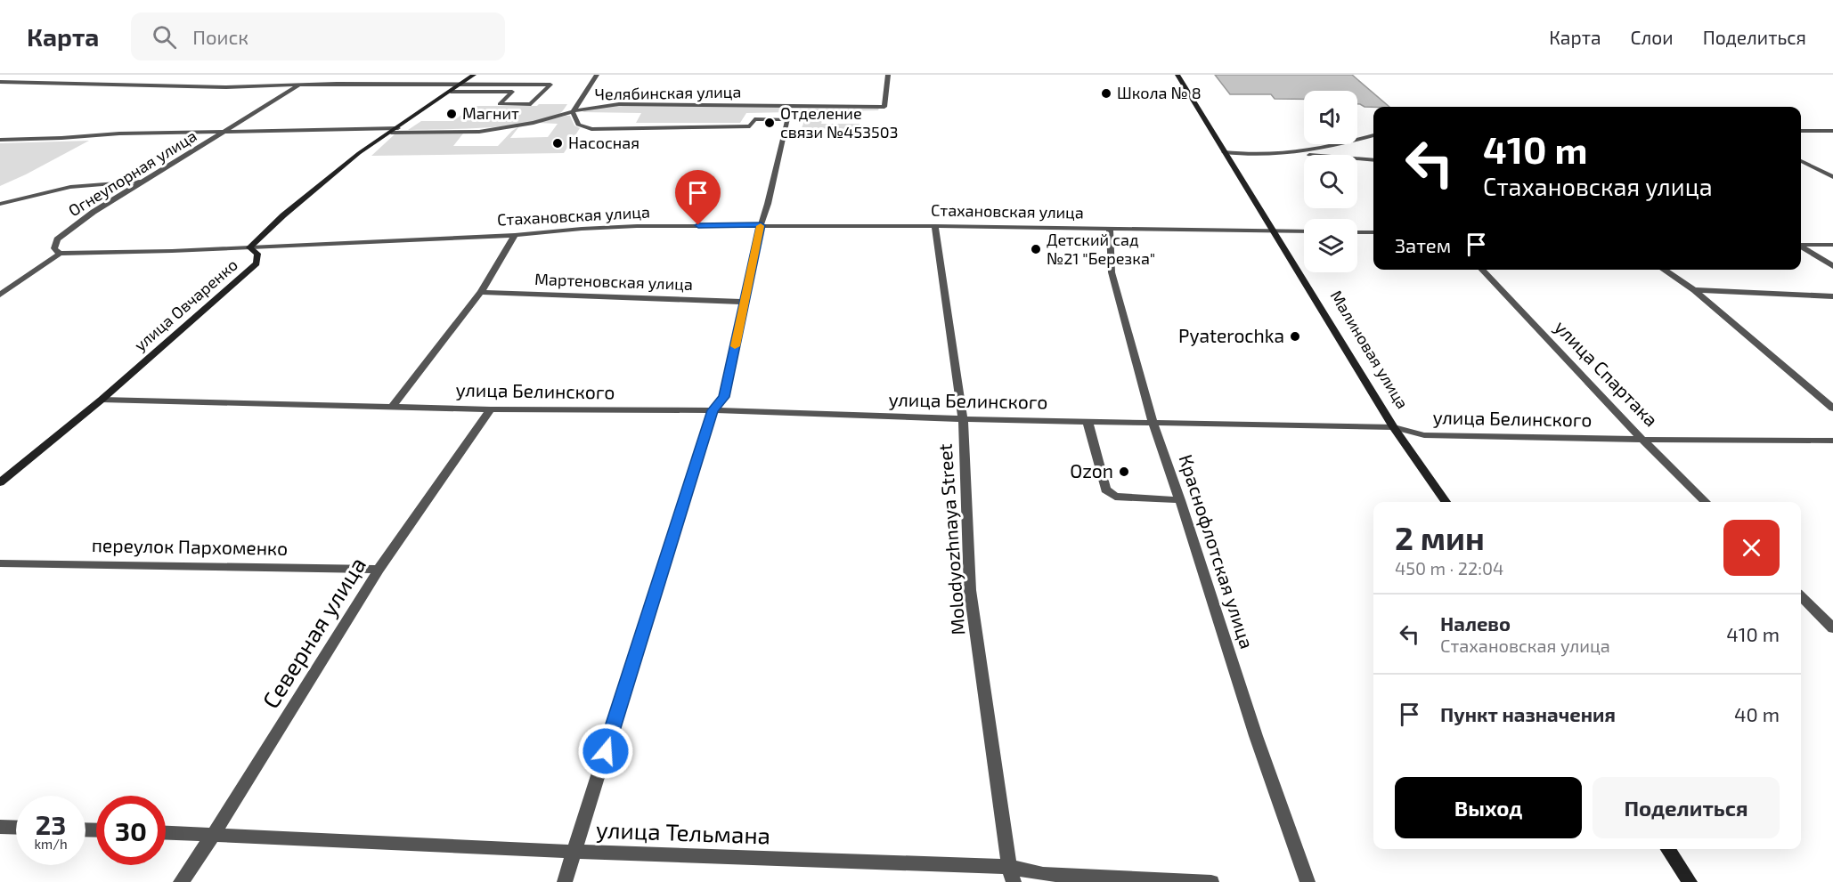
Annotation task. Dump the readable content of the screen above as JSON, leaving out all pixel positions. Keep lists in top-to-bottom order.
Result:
{
  "streets": {
    "street": [
      "Челябинская улица",
      "Огнеупорная улица",
      "Стахановская улица",
      "Мартеновская улица",
      "улица Овчаренко",
      "Малиновая улица",
      "улица Спартака",
      "улица Белинского",
      "Molodyozhnaya Street",
      "переулок Пархоменко",
      "Краснофлотская улица",
      "Северная улица",
      "улица Тельмана"
    ]
  },
  "crossings": [
    ["Челябинская улица", "Огнеупорная улица"],
    ["Челябинская улица", "улица Овчаренко"],
    ["Огнеупорная улица", "Стахановская улица"],
    ["Стахановская улица", "улица Овчаренко"],
    ["Стахановская улица", "Малиновая улица"],
    ["Стахановская улица", "Molodyozhnaya Street"],
    ["Стахановская улица", "Краснофлотская улица"],
    ["улица Овчаренко", "улица Белинского"],
    ["Малиновая улица", "улица Белинского"],
    ["улица Спартака", "улица Белинского"],
    ["улица Белинского", "Molodyozhnaya Street"],
    ["улица Белинского", "Краснофлотская улица"],
    ["улица Белинского", "Северная улица"],
    ["Molodyozhnaya Street", "улица Тельмана"],
    ["переулок Пархоменко", "Северная улица"],
    ["Северная улица", "улица Тельмана"]
  ],
  "places": [
    "Школа № 8",
    "Магнит",
    "Отделение связи №453503",
    "Насосная",
    "Детский сад №21 \"Березка\"",
    "Pyaterochka",
    "Ozon"
  ],
  "page": {
    "header": "Карта",
    "search": "Поиск",
    "nav": ["Карта", "Слои", "Поделиться"],
    "turn": ["410 m", "Стахановская улица"],
    "then": "Затем",
    "heading": ["2 мин", "450 m · 22:04"],
    "list": [
      {
        "name": "Налево",
        "note": "Стахановская улица",
        "value": "410 m"
      },
      {
        "name": "Пункт назначения",
        "value": "40 m"
      }
    ],
    "buttons": ["Выход", "Поделиться"],
    "speed": "23 km/h",
    "limit": "30"
  }
}
